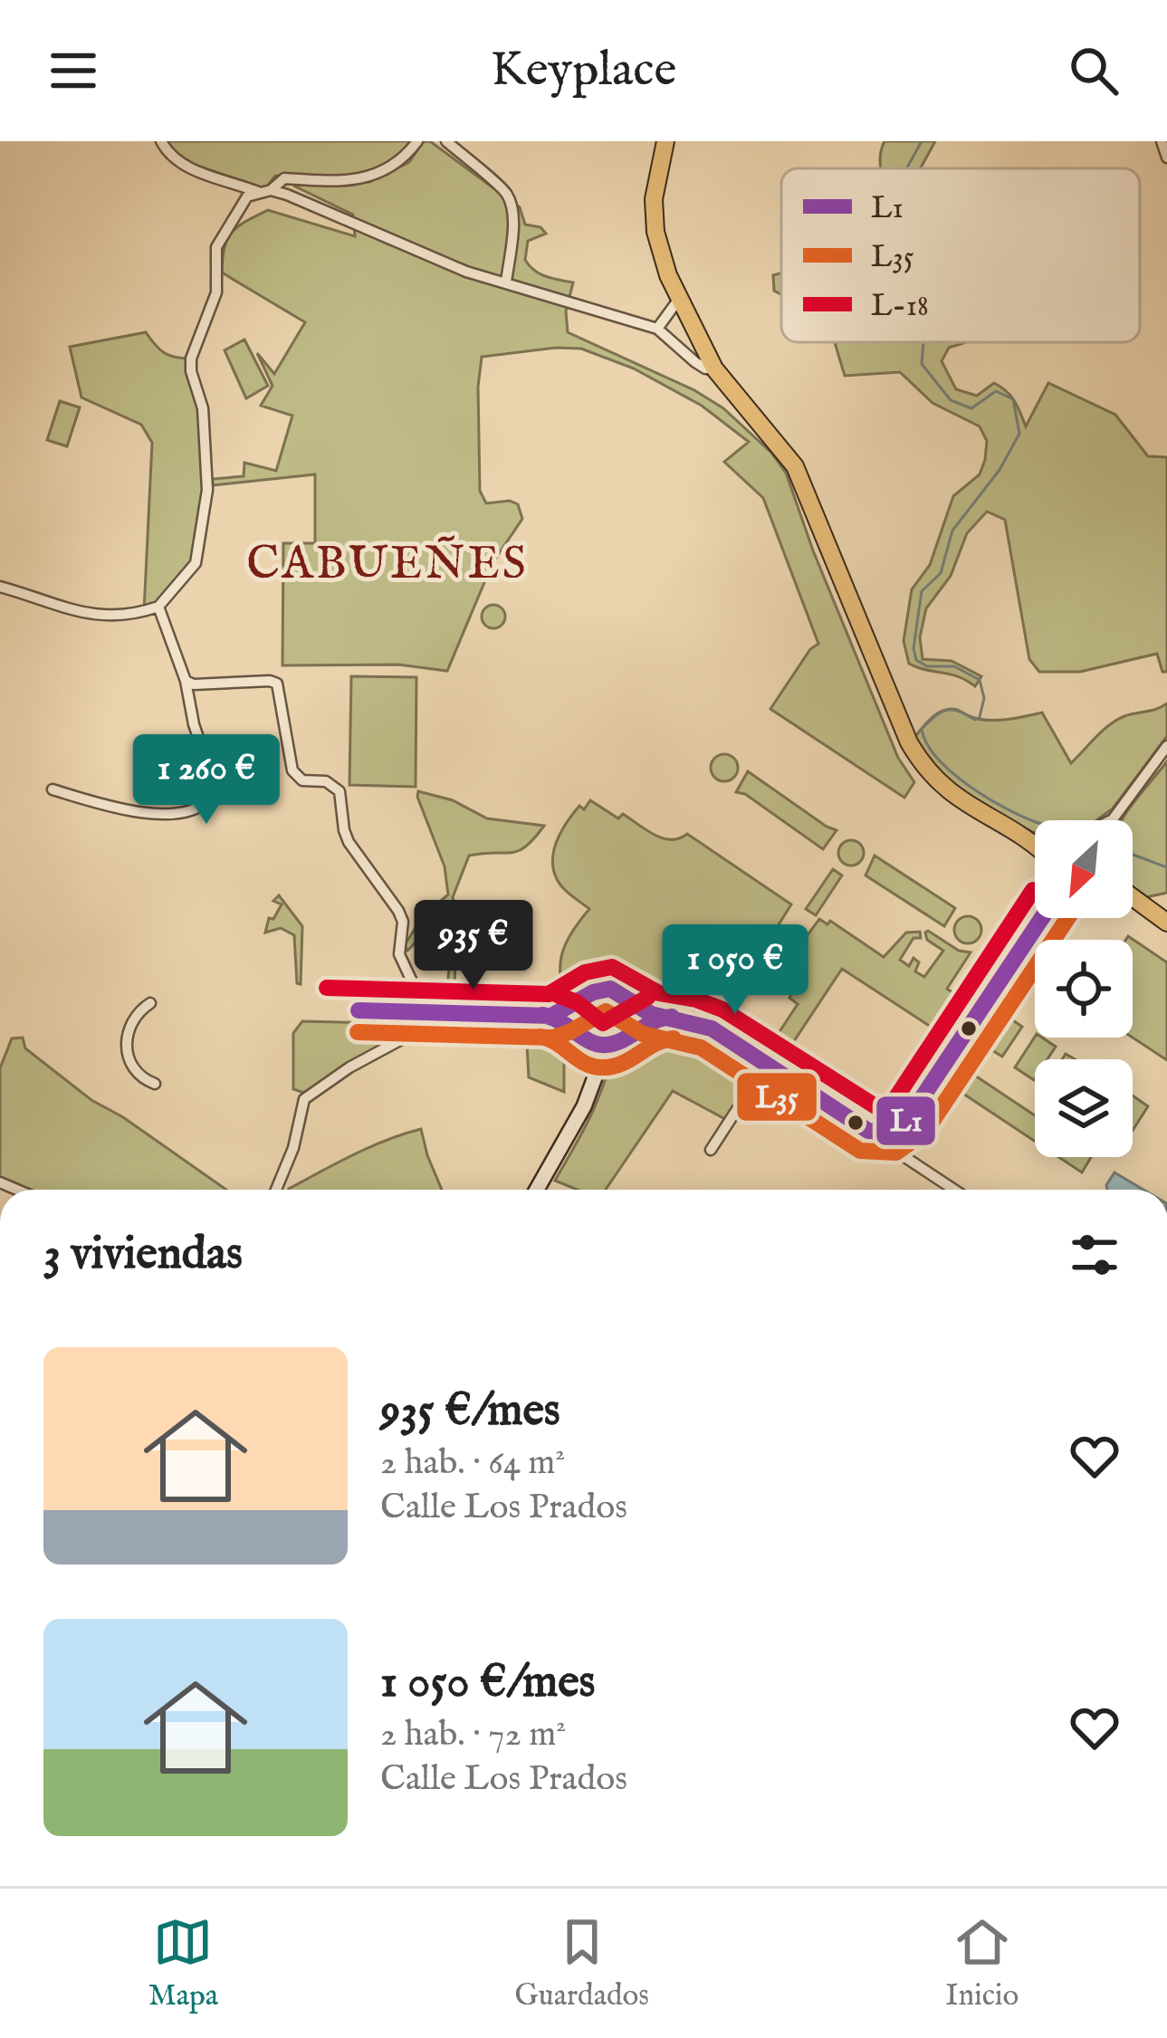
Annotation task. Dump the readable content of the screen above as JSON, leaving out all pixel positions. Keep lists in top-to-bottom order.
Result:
{
  "districts": ["CABUEÑES"],
  "lines": ["transit line L-18", "transit line L1", "transit line L35"],
  "legend": ["L1", "L35", "L-18"],
  "north": "bottom left",
  "page": {
    "header": "Keyplace",
    "price": ["1 260 €", "935 €", "1 050 €"],
    "heading": "3 viviendas",
    "list": [
      {
        "name": "935 €/mes",
        "note": "2 hab. · 64 m² · Calle Los Prados"
      },
      {
        "name": "1 050 €/mes",
        "note": "2 hab. · 72 m² · Calle Los Prados"
      }
    ],
    "tabs": ["Mapa", "Guardados", "Inicio"]
  }
}
